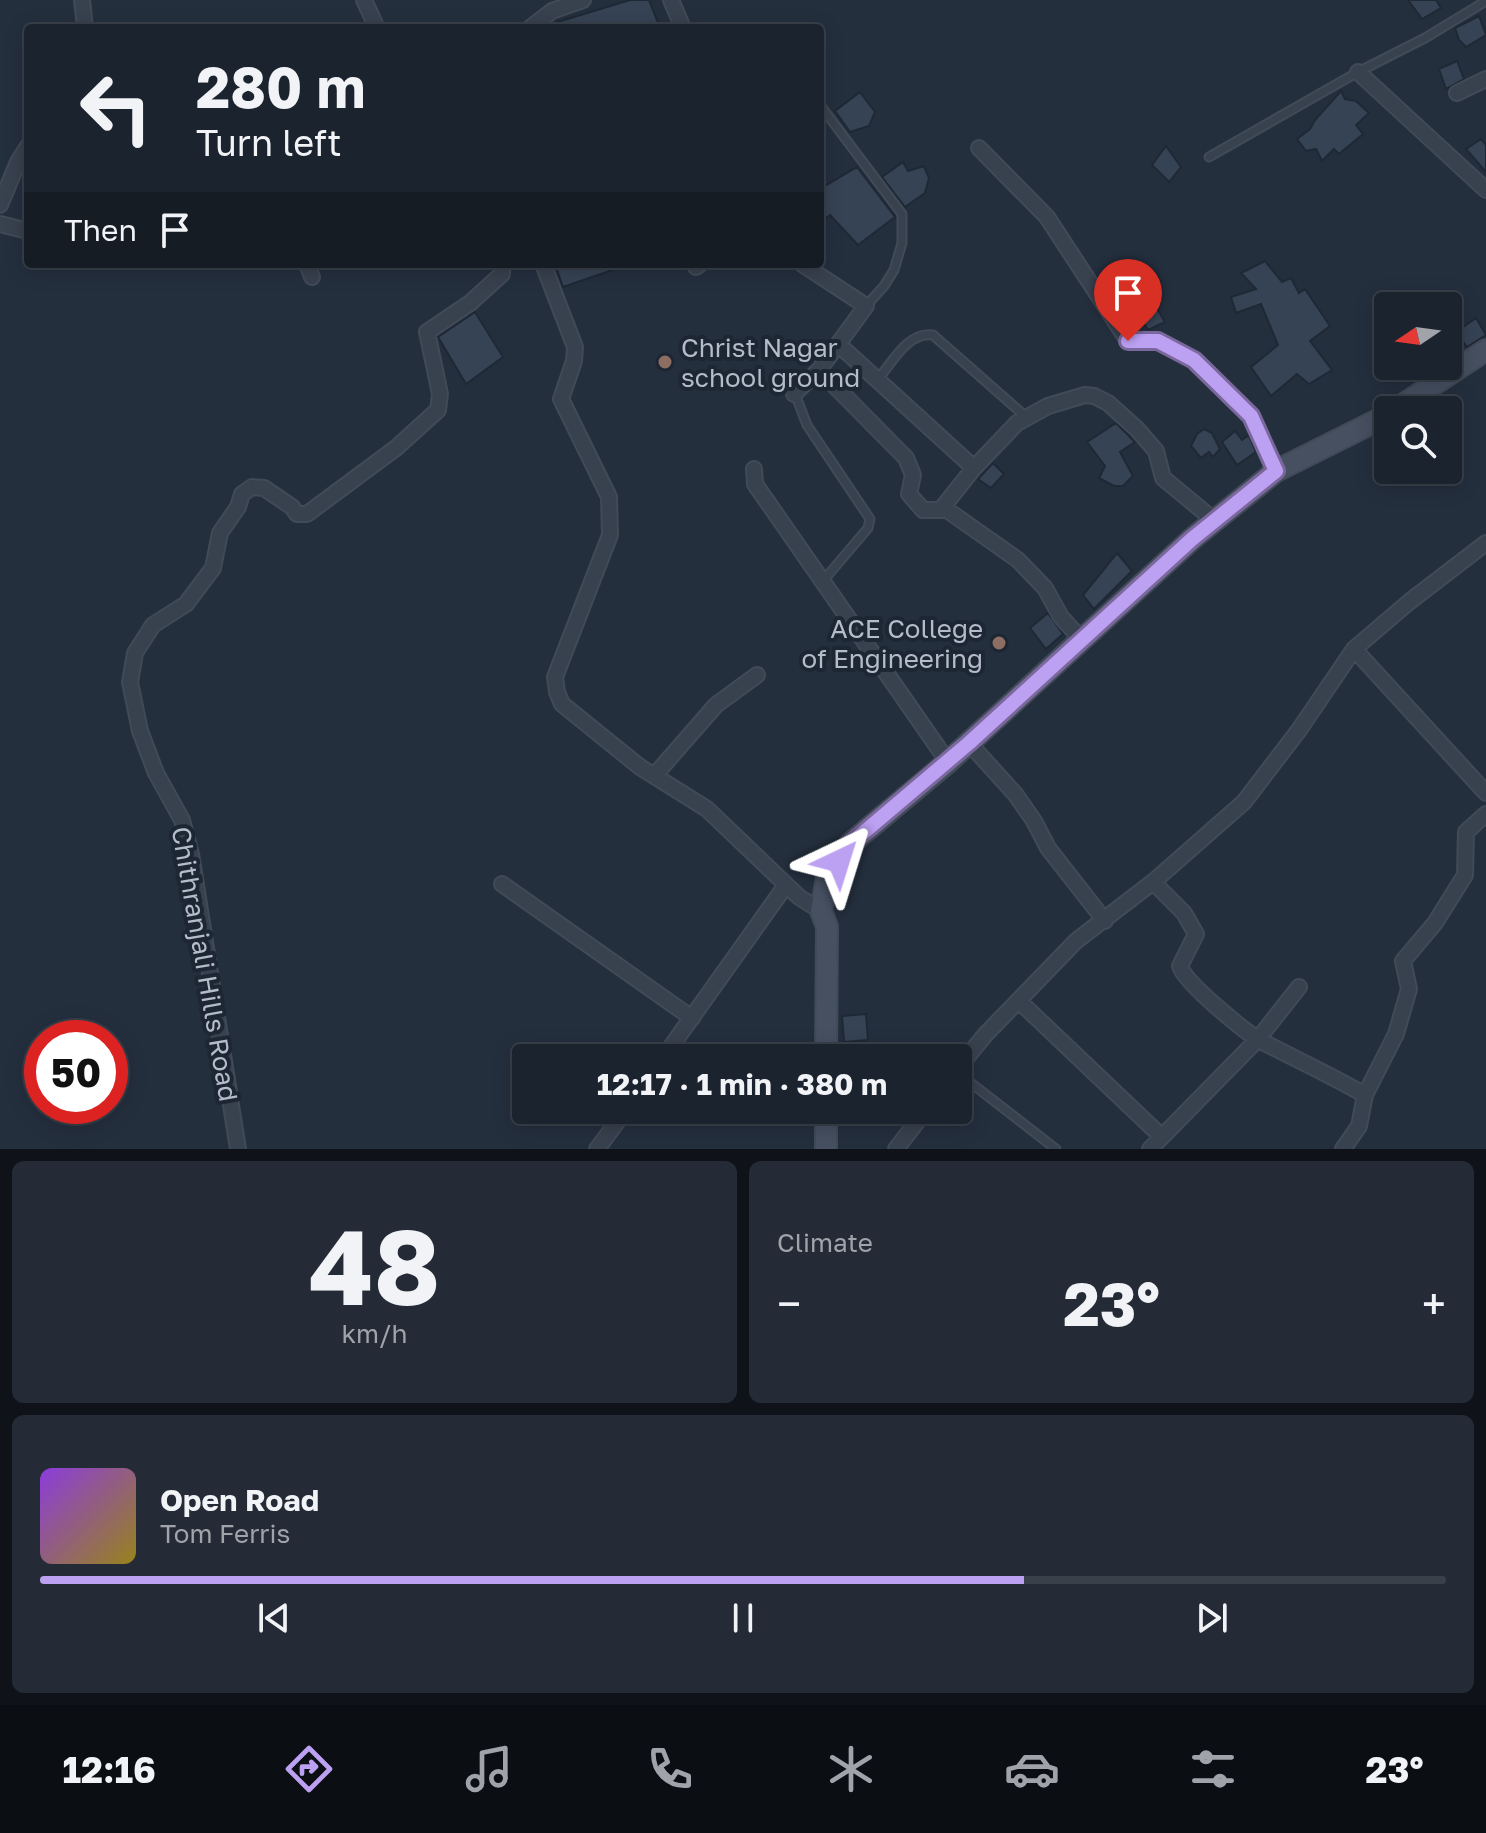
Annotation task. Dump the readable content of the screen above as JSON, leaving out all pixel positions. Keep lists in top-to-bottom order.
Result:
{
  "streets": {
    "street": ["Chithranjali Hills Road"]
  },
  "places": ["Christ Nagar school ground", "ACE College of Engineering"],
  "north": "left",
  "page": {
    "turn": ["280 m", "Turn left"],
    "then": "Then",
    "limit": "50",
    "trip": "12:17 · 1 min · 380 m",
    "tile": [
      ["48", "km/h"],
      "Climate"
    ],
    "heat": ["−", "23°", "+"],
    "song": ["Open Road", "Tom Ferris"],
    "tabs": ["12:16", "23°"]
  }
}
